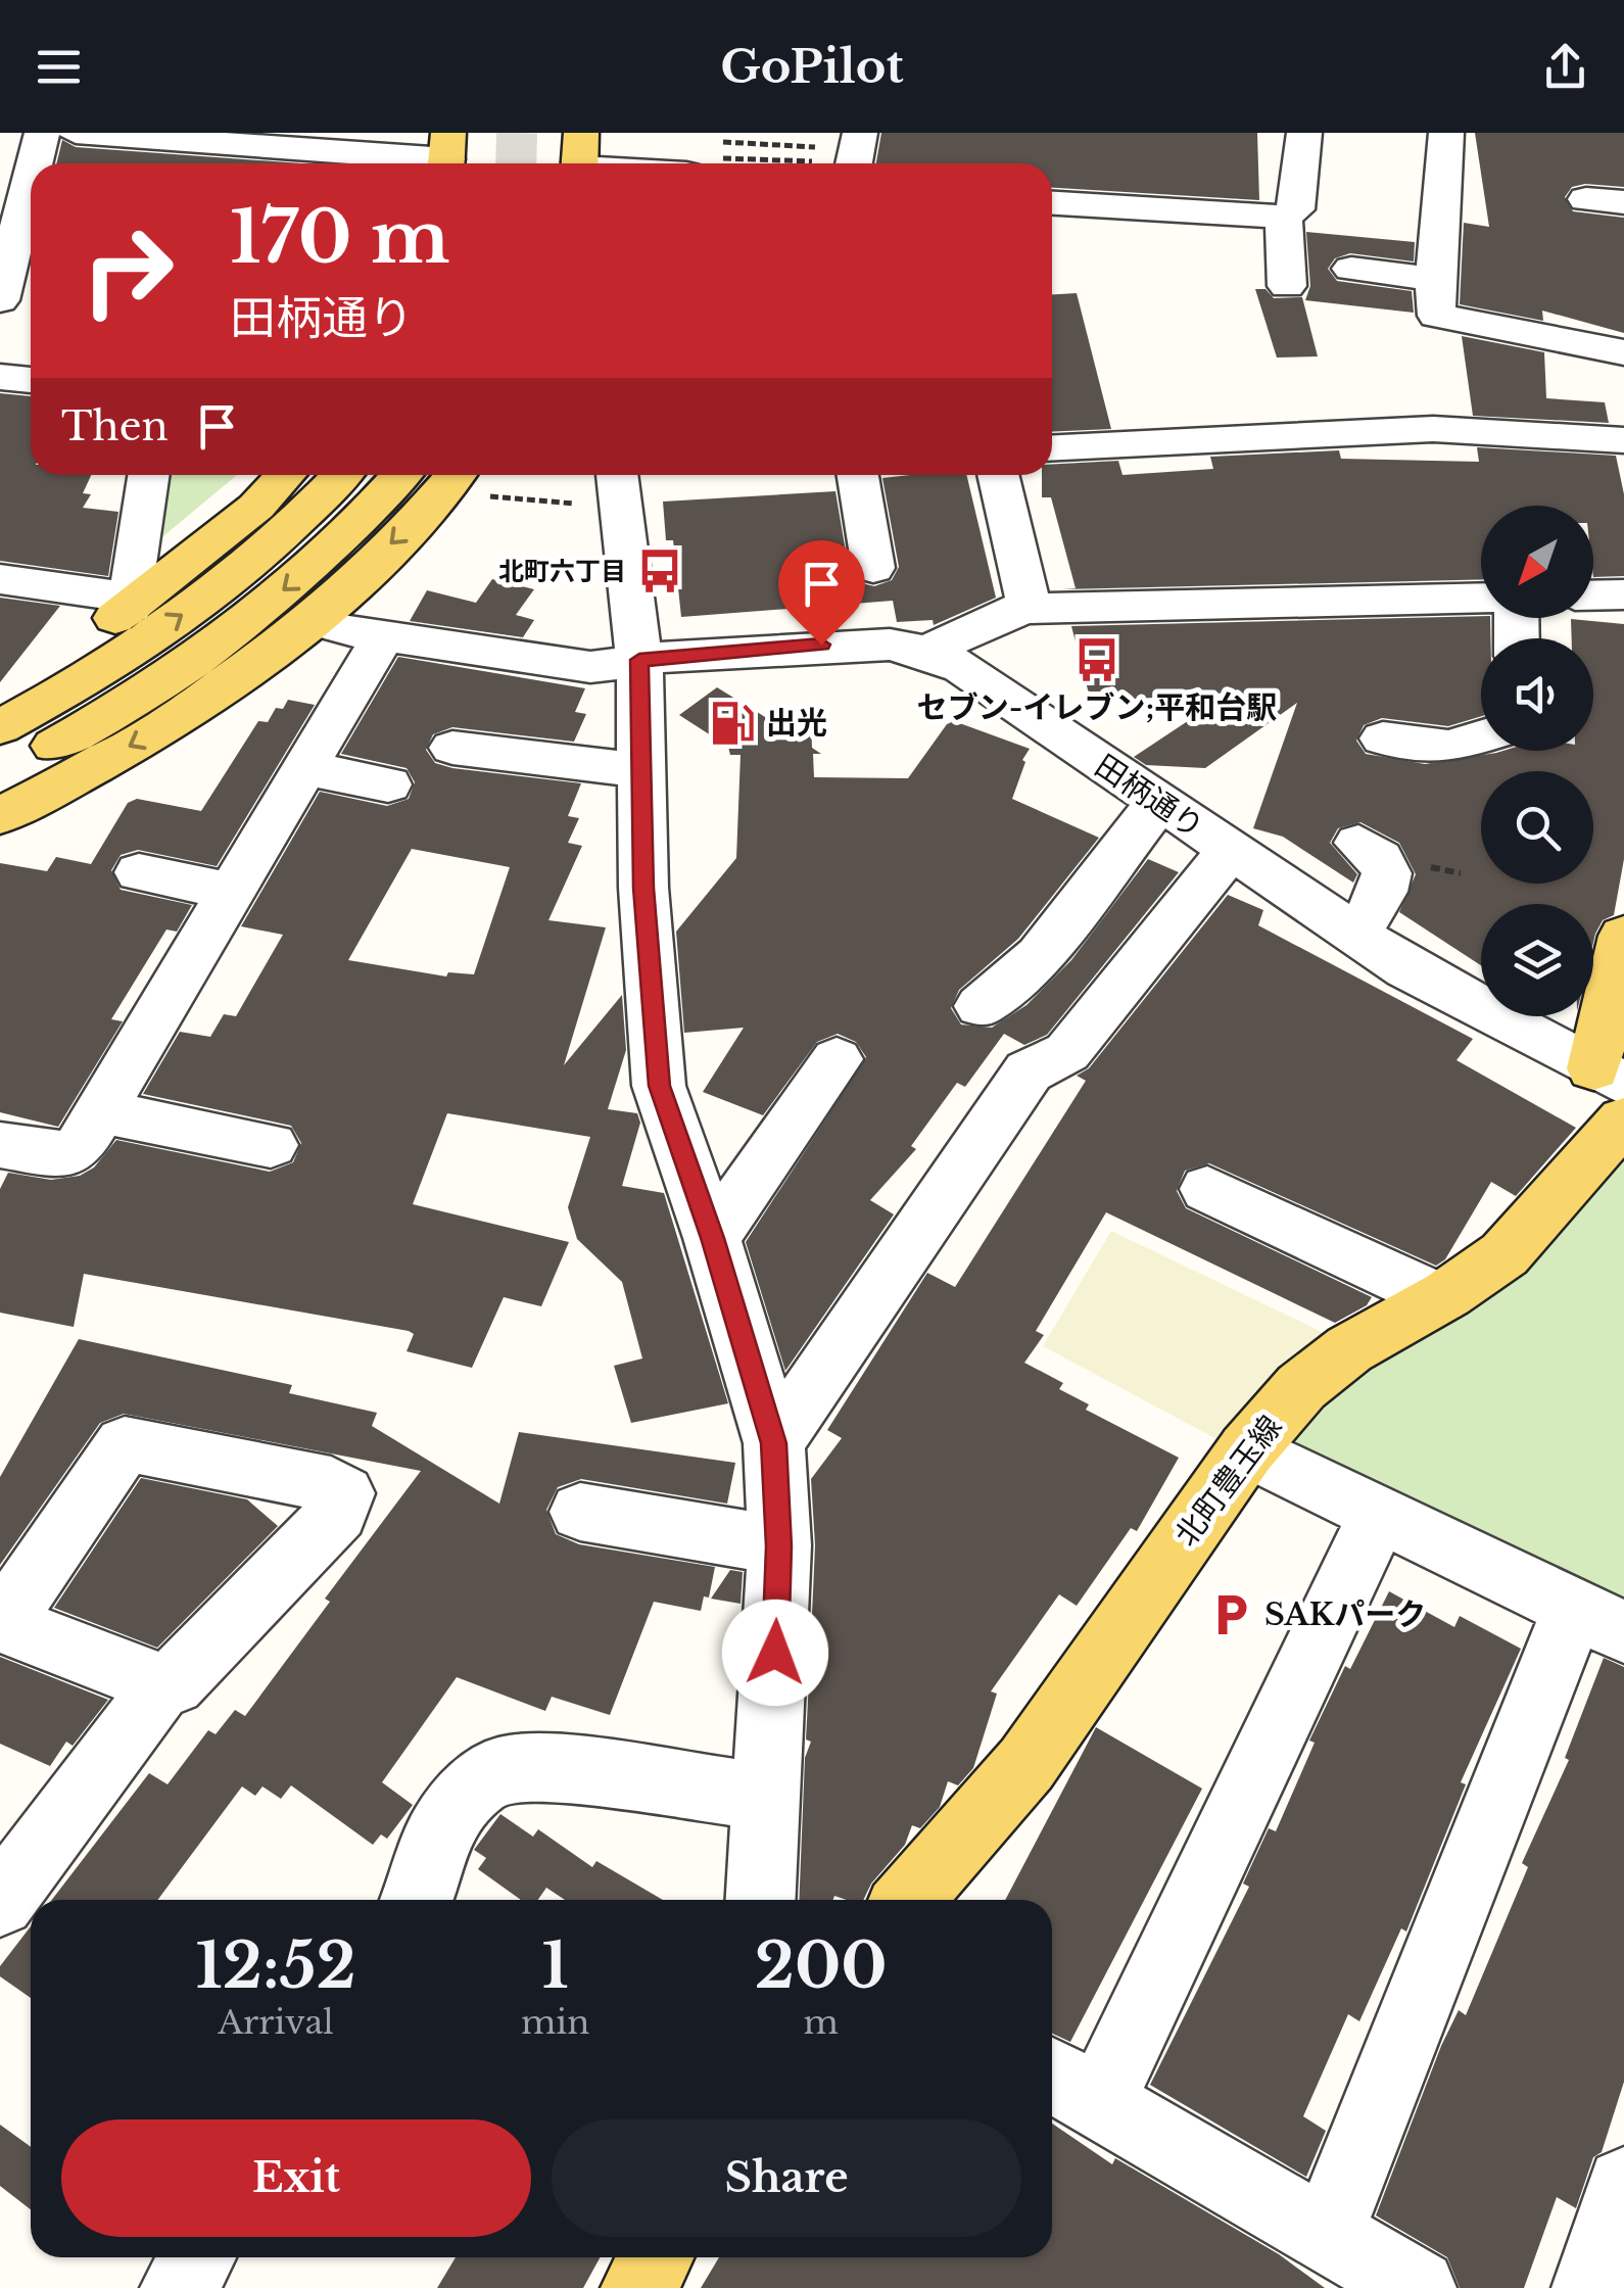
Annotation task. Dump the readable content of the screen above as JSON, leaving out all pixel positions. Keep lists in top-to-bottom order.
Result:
{
  "streets": {
    "main road": ["北町豊玉線"],
    "street": ["田柄通り"]
  },
  "crossings": [
    ["田柄通り", "北町豊玉線"]
  ],
  "places": {
    "bus stop": ["北町六丁目", "セブン-イレブン;平和台駅"],
    "fuel station": ["出光"],
    "parking": ["SAKパーク"]
  },
  "north": "bottom left",
  "page": {
    "header": "GoPilot",
    "turn": ["170 m", "田柄通り"],
    "then": "Then",
    "eta": [
      "12:52",
      "Arrival",
      "1",
      "min",
      "200",
      "m"
    ],
    "buttons": ["Exit", "Share"]
  }
}
